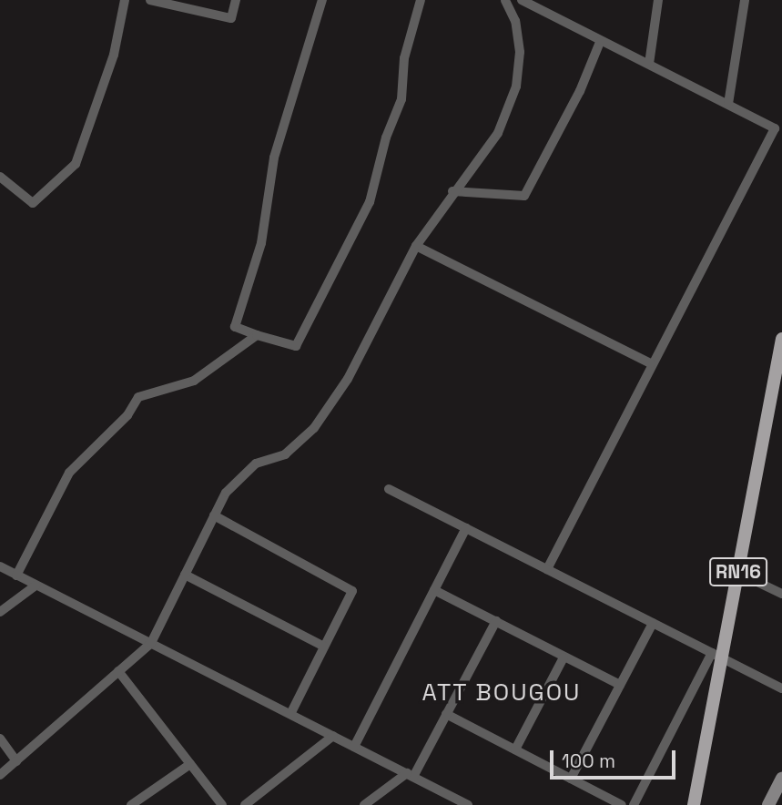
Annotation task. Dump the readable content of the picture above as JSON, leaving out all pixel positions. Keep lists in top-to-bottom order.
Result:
{
  "streets": {
    "main road": ["RN16"]
  },
  "districts": ["ATT BOUGOU"],
  "scale_bar": "100 m"
}
